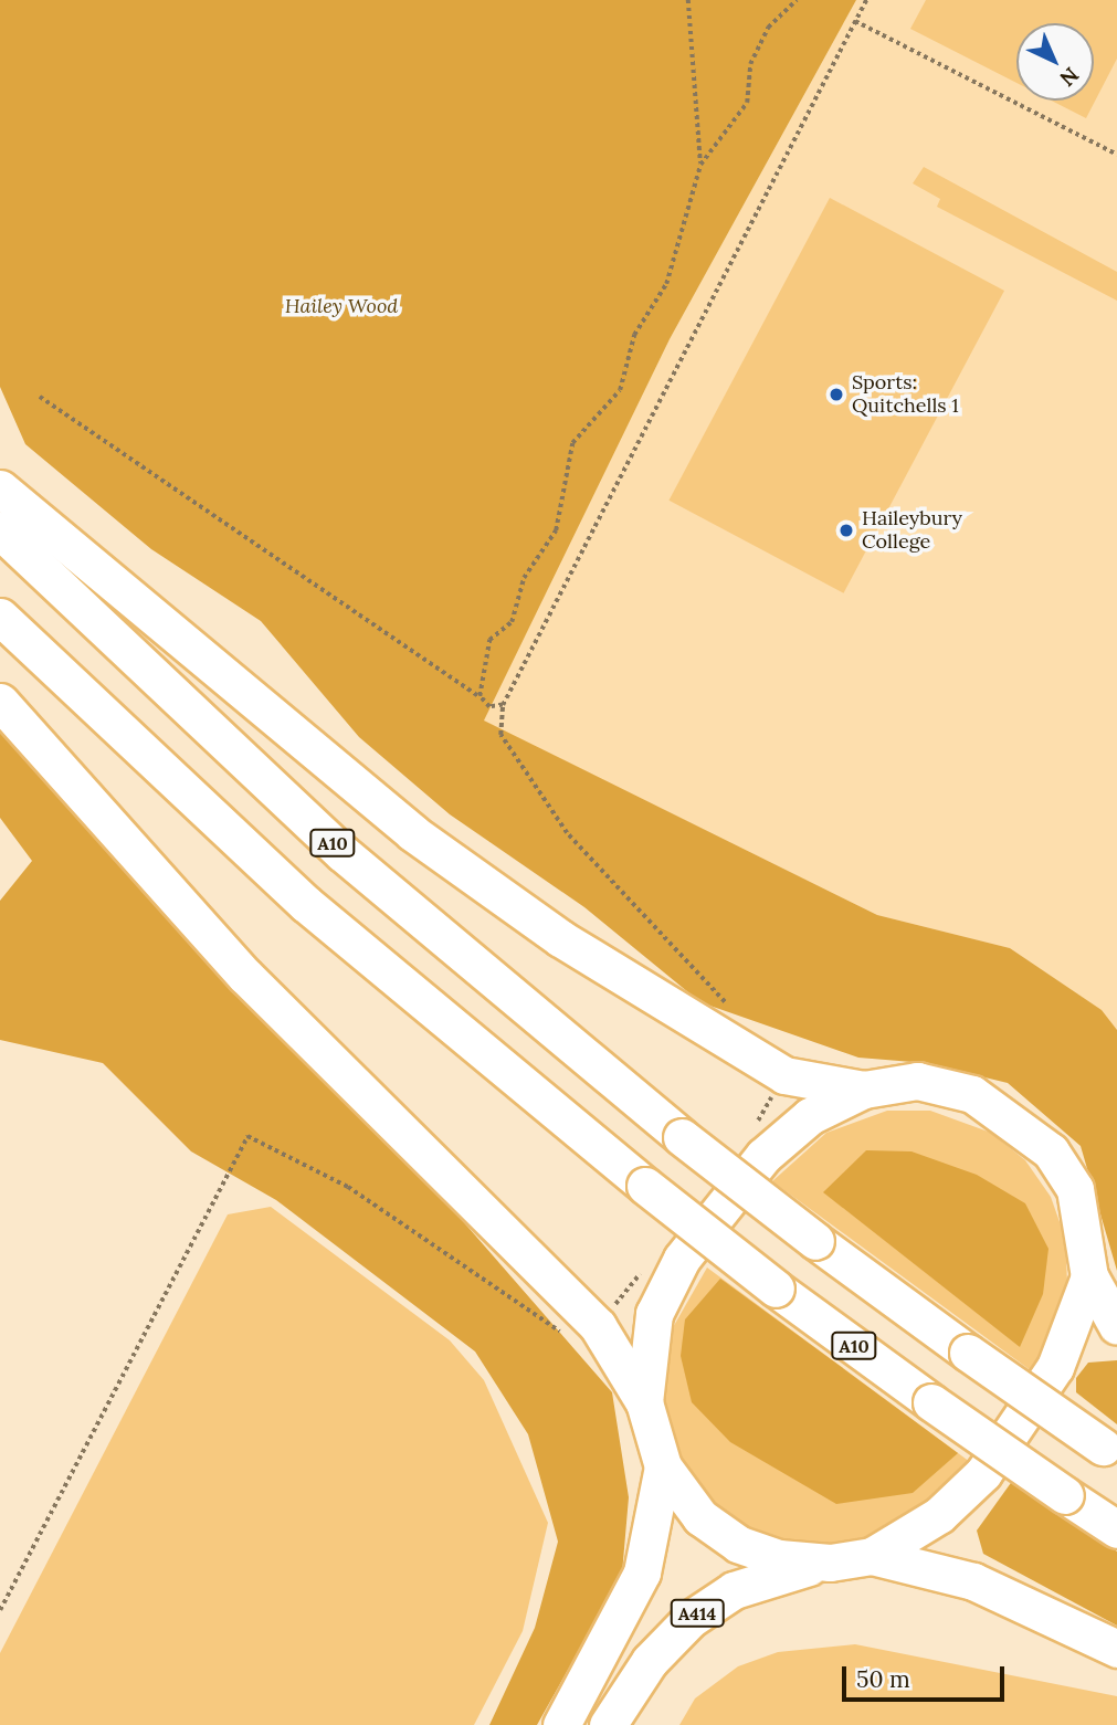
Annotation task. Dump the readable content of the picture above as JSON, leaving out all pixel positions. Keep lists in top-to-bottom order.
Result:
{
  "streets": {
    "highway": ["A10", "A414"]
  },
  "parks": ["Hailey Wood"],
  "places": ["Sports: Quitchells 1", "Haileybury College"],
  "scale_bar": "50 m",
  "north": "bottom right"
}
